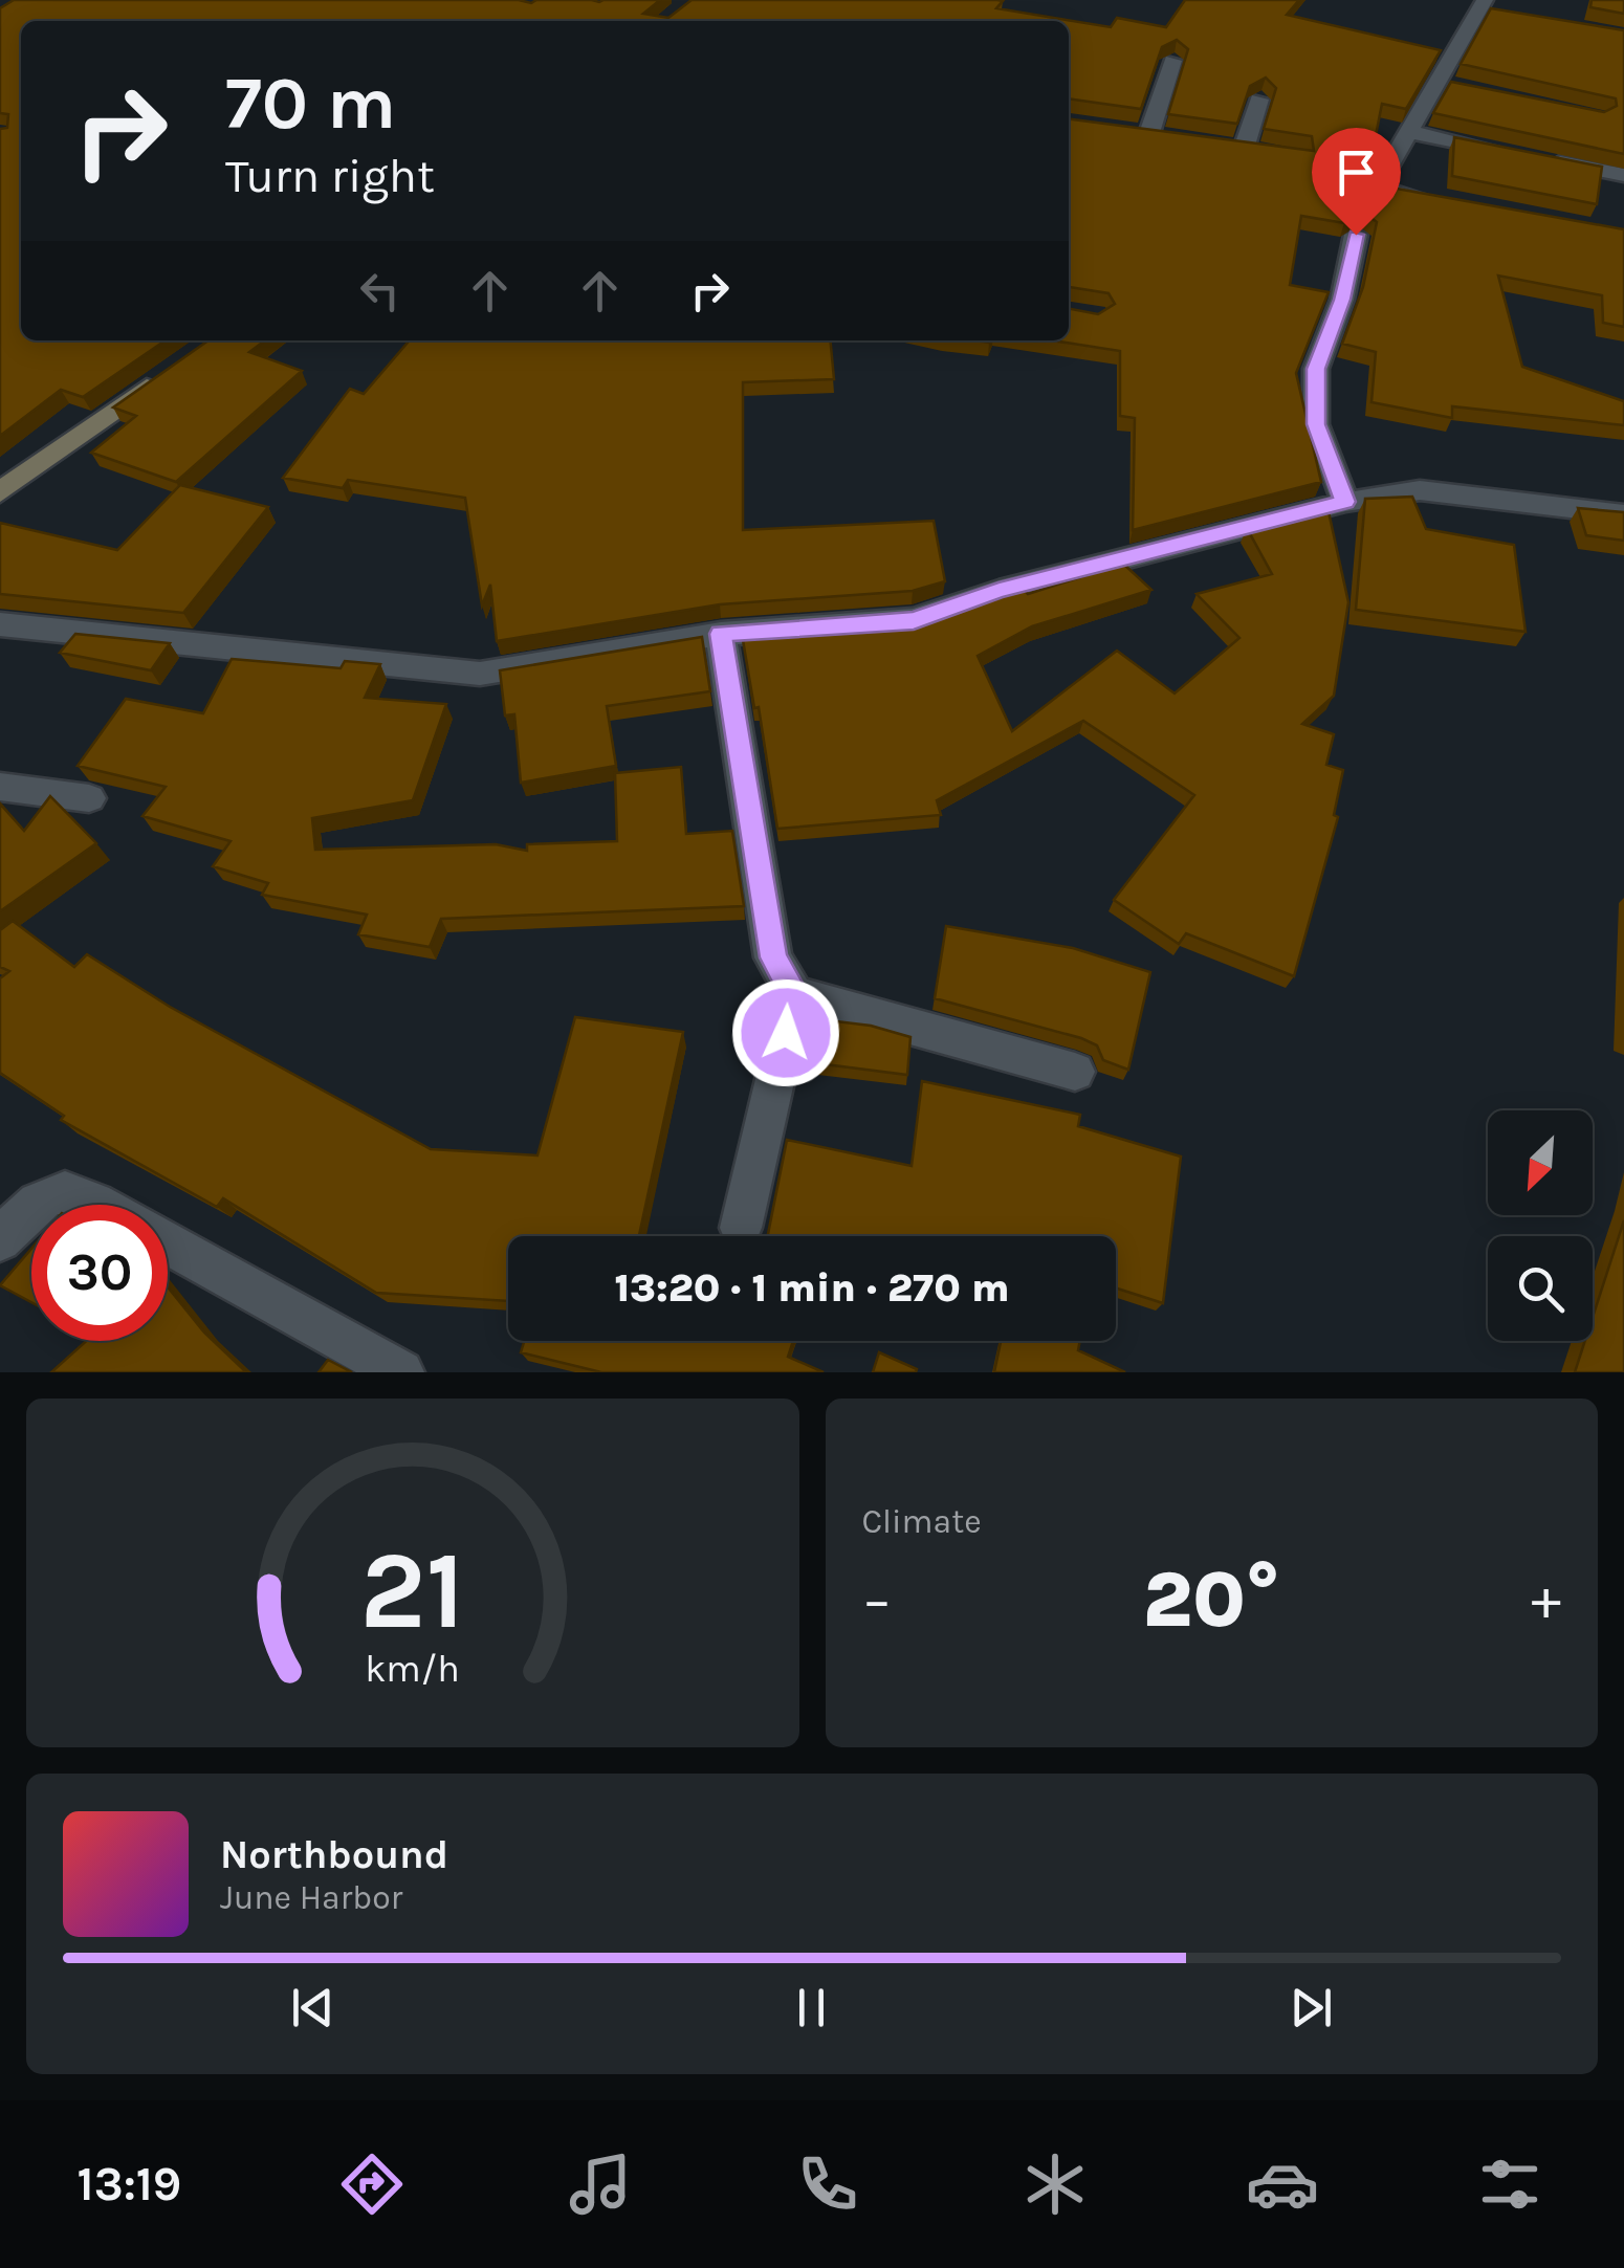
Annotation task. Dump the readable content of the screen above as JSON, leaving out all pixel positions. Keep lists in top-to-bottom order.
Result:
{
  "north": "bottom left",
  "page": {
    "turn": ["70 m", "Turn right"],
    "limit": "30",
    "trip": "13:20 · 1 min · 270 m",
    "tile": "Climate",
    "heat": ["−", "20°", "+"],
    "song": ["Northbound", "June Harbor"],
    "tabs": "13:19",
    "gauge": ["21", "km/h"]
  }
}
